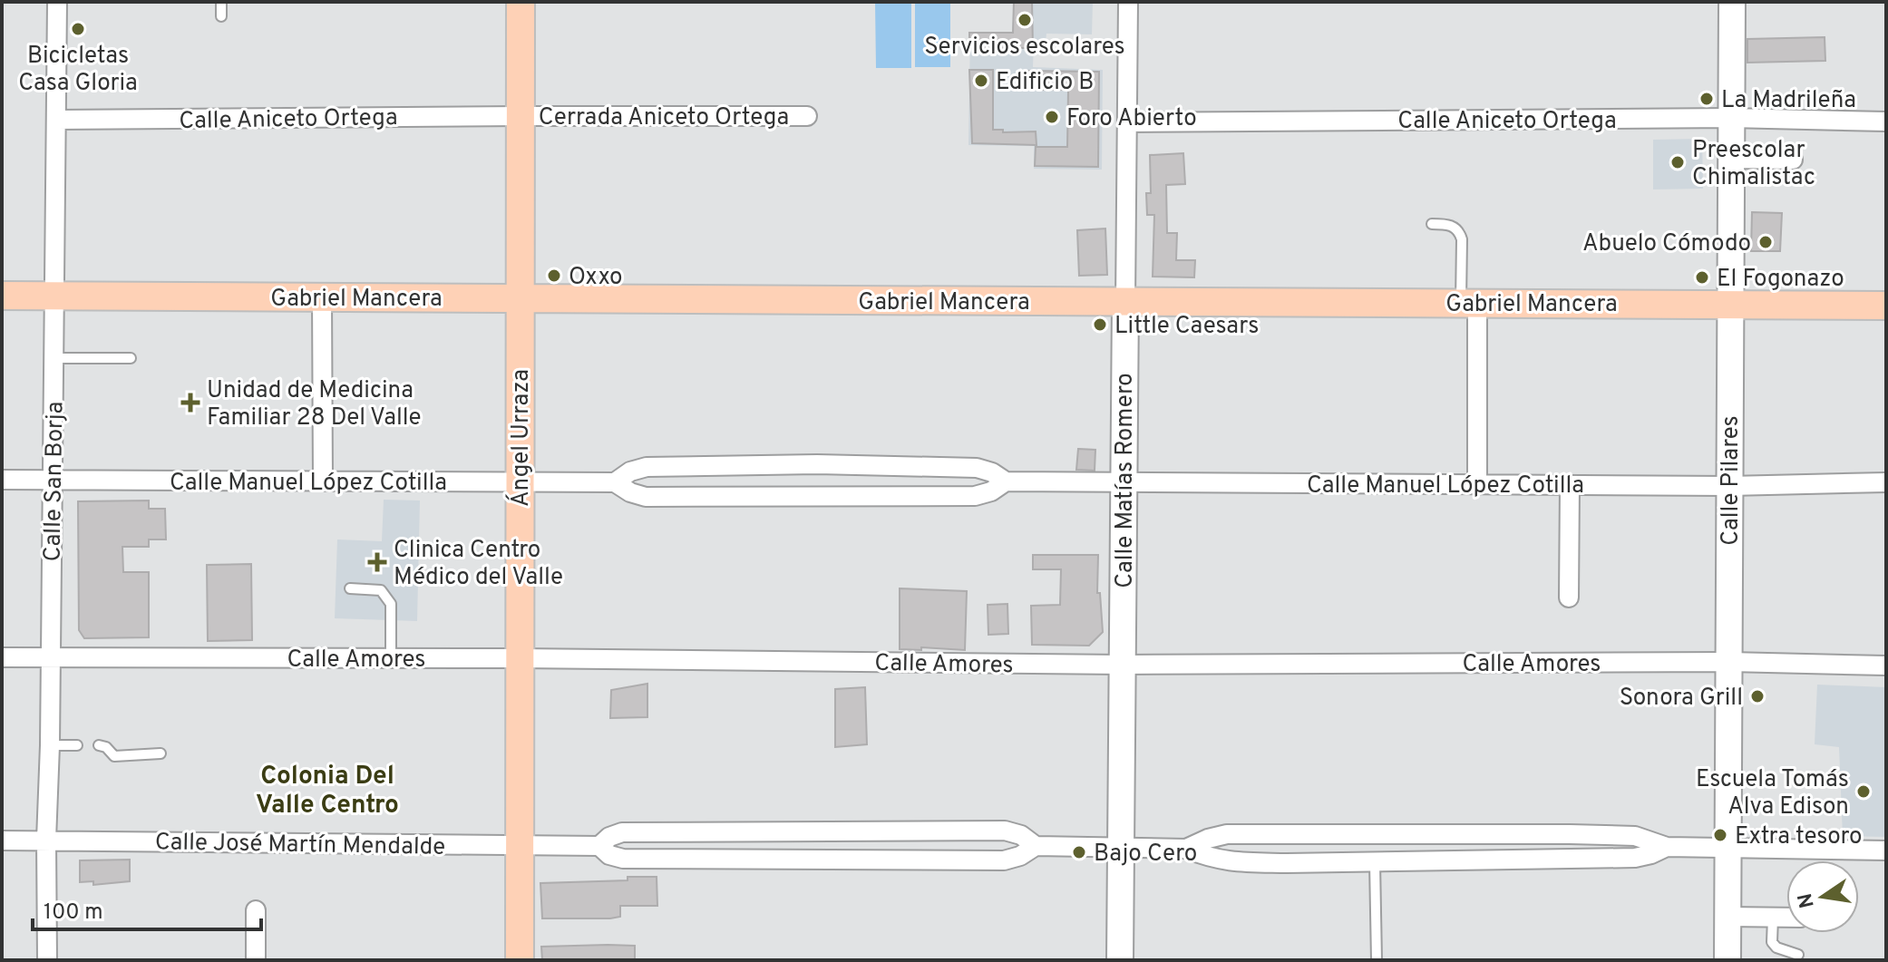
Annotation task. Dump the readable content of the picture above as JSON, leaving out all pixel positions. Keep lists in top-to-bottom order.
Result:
{
  "streets": {
    "main road": ["Gabriel Mancera", "Ángel Urraza"],
    "street": [
      "Cerrada Aniceto Ortega",
      "Calle Aniceto Ortega",
      "Calle Matías Romero",
      "Calle Pilares",
      "Calle San Borja",
      "Calle Manuel López Cotilla",
      "Calle Amores",
      "Calle José Martín Mendalde"
    ]
  },
  "crossings": [
    ["Cerrada Aniceto Ortega", "Calle Aniceto Ortega"],
    ["Cerrada Aniceto Ortega", "Ángel Urraza"],
    ["Calle Aniceto Ortega", "Ángel Urraza"],
    ["Calle Aniceto Ortega", "Calle Matías Romero"],
    ["Calle Aniceto Ortega", "Calle Pilares"],
    ["Calle Aniceto Ortega", "Calle San Borja"],
    ["Gabriel Mancera", "Ángel Urraza"],
    ["Gabriel Mancera", "Calle Matías Romero"],
    ["Gabriel Mancera", "Calle Pilares"],
    ["Gabriel Mancera", "Calle San Borja"],
    ["Ángel Urraza", "Calle Manuel López Cotilla"],
    ["Ángel Urraza", "Calle Amores"],
    ["Ángel Urraza", "Calle José Martín Mendalde"],
    ["Calle Matías Romero", "Calle Manuel López Cotilla"],
    ["Calle Matías Romero", "Calle Amores"],
    ["Calle Matías Romero", "Calle José Martín Mendalde"],
    ["Calle Pilares", "Calle Manuel López Cotilla"],
    ["Calle Pilares", "Calle Amores"],
    ["Calle Pilares", "Calle José Martín Mendalde"],
    ["Calle San Borja", "Calle Manuel López Cotilla"],
    ["Calle San Borja", "Calle Amores"],
    ["Calle San Borja", "Calle José Martín Mendalde"]
  ],
  "districts": ["Colonia Del Valle Centro"],
  "places": {
    "other": [
      "Servicios escolares",
      "Bicicletas Casa Gloria",
      "Edificio B",
      "La Madrileña",
      "Foro Abierto",
      "Preescolar Chimalistac",
      "Abuelo Cómodo",
      "Oxxo",
      "El Fogonazo",
      "Little Caesars",
      "Sonora Grill",
      "Escuela Tomás Alva Edison",
      "Extra tesoro",
      "Bajo Cero"
    ],
    "health": ["Unidad de Medicina Familiar 28 Del Valle", "Clinica Centro Médico del Valle"]
  },
  "scale_bar": "100 m",
  "north": "left"
}
